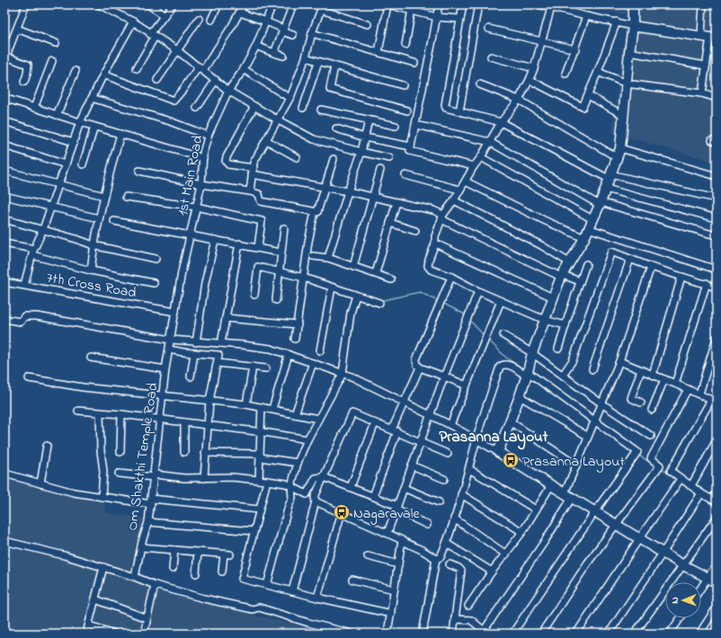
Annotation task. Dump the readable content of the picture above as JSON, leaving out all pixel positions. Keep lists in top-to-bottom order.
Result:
{
  "streets": {
    "street": ["1st Main Road", "7th Cross Road", "Om Shakthi Temple Road"]
  },
  "crossings": [
    ["1st Main Road", "7th Cross Road"],
    ["1st Main Road", "Om Shakthi Temple Road"]
  ],
  "districts": ["Prasanna Layout"],
  "places": {
    "bus stop": ["Prasanna Layout", "Nagaravale"]
  },
  "north": "left"
}
